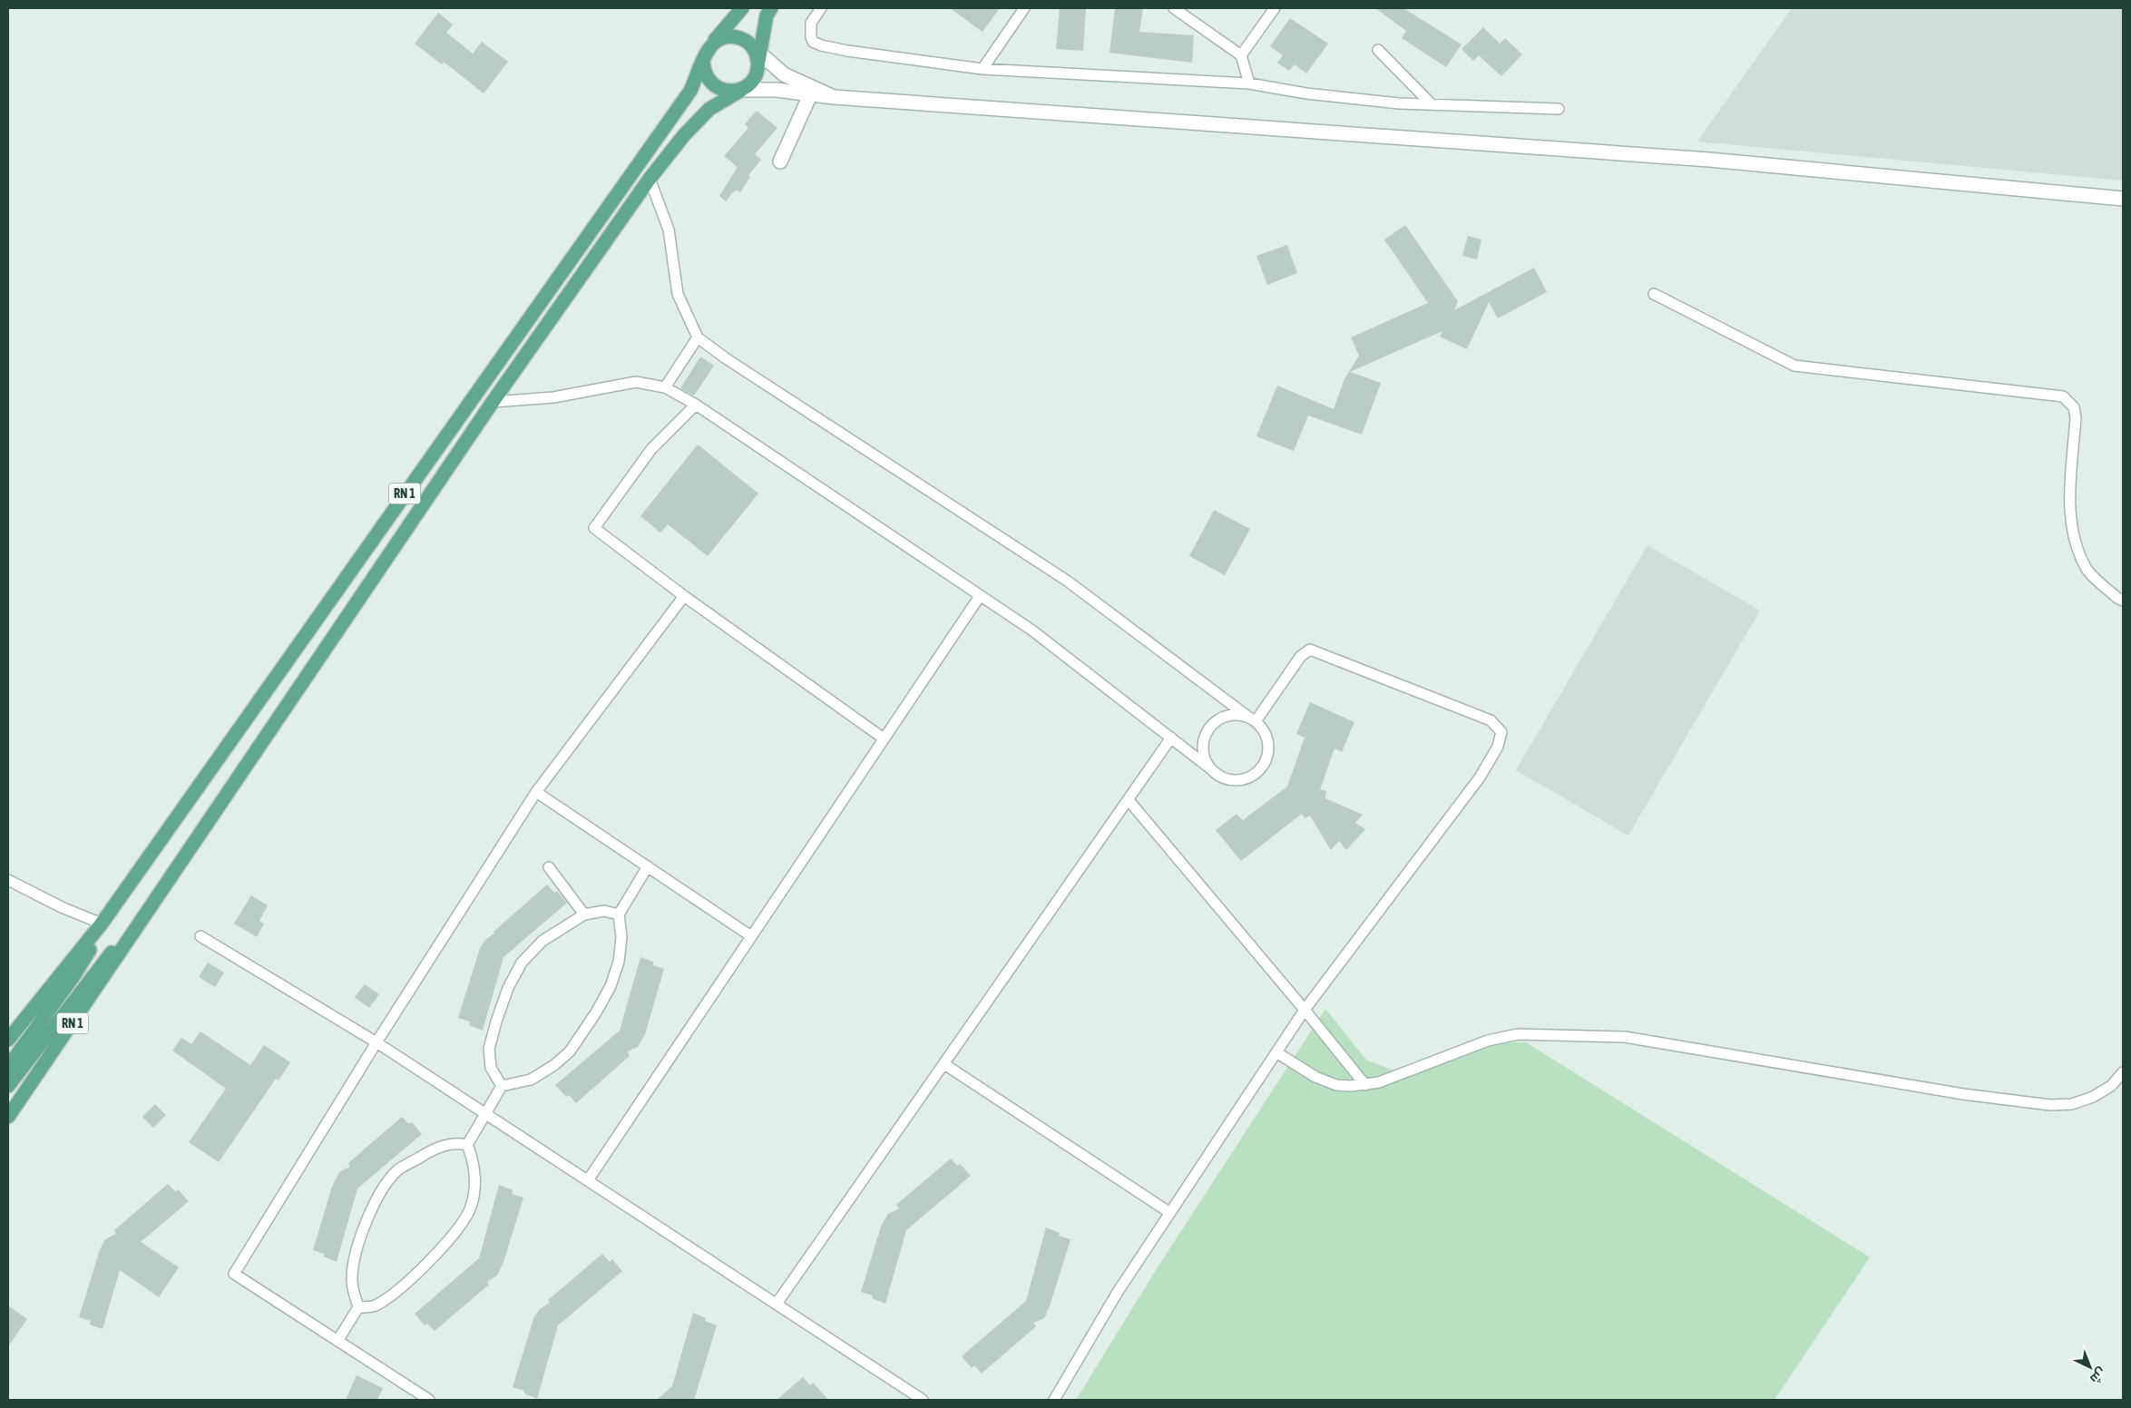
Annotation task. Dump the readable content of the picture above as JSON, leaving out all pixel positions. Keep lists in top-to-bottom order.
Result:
{
  "streets": {
    "main road": ["RN 1"]
  },
  "north": "bottom right"
}
